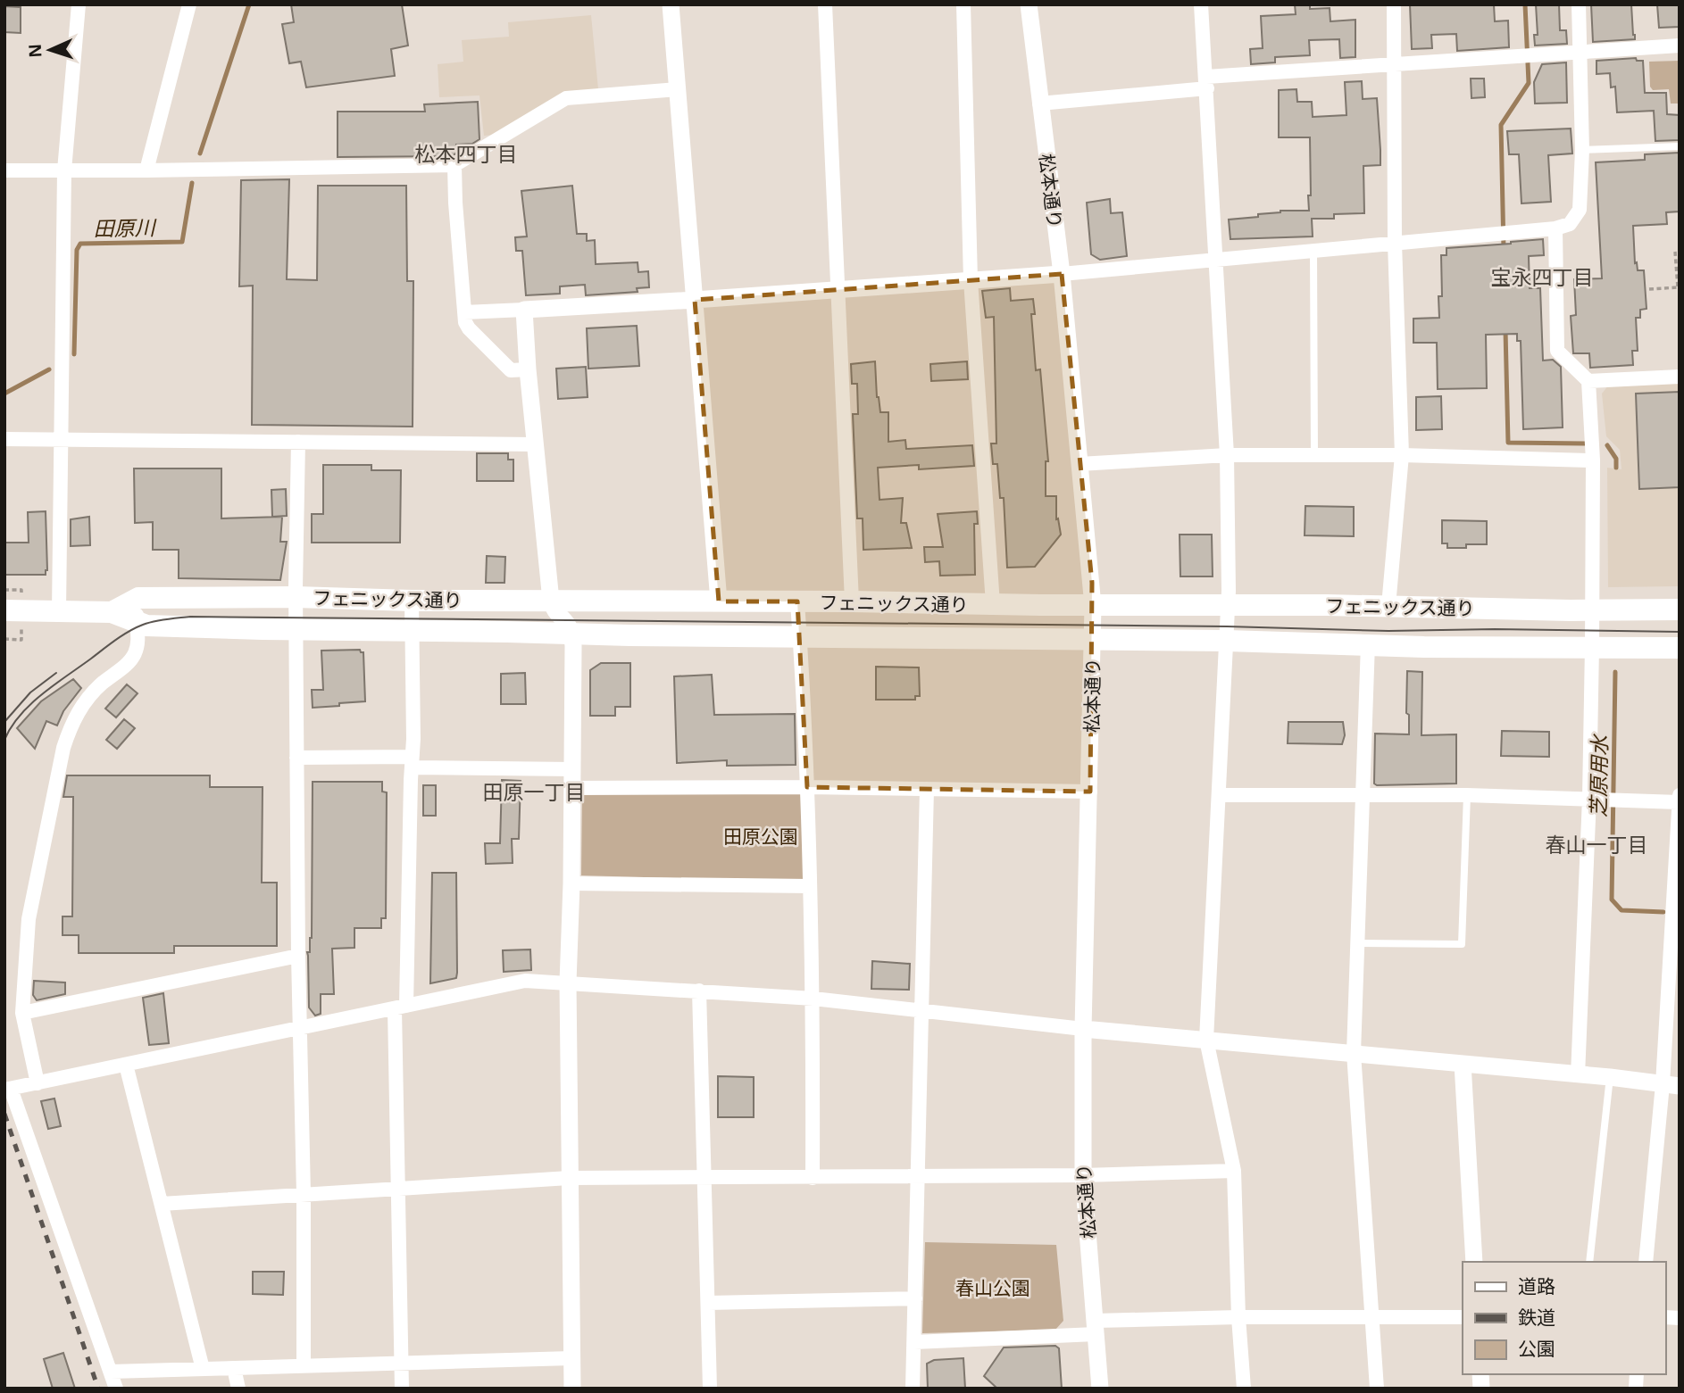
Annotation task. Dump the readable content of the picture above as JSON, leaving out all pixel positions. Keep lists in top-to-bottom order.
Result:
{
  "streets": {
    "main road": ["フェニックス通り"],
    "street": ["松本通り"]
  },
  "crossings": [
    ["松本通り", "フェニックス通り"]
  ],
  "districts": [
    "松本四丁目",
    "宝永四丁目",
    "田原一丁目",
    "春山一丁目"
  ],
  "water": ["田原川", "芝原用水"],
  "parks": ["田原公園", "春山公園"],
  "legend": ["道路", "鉄道", "公園"],
  "north": "left"
}
